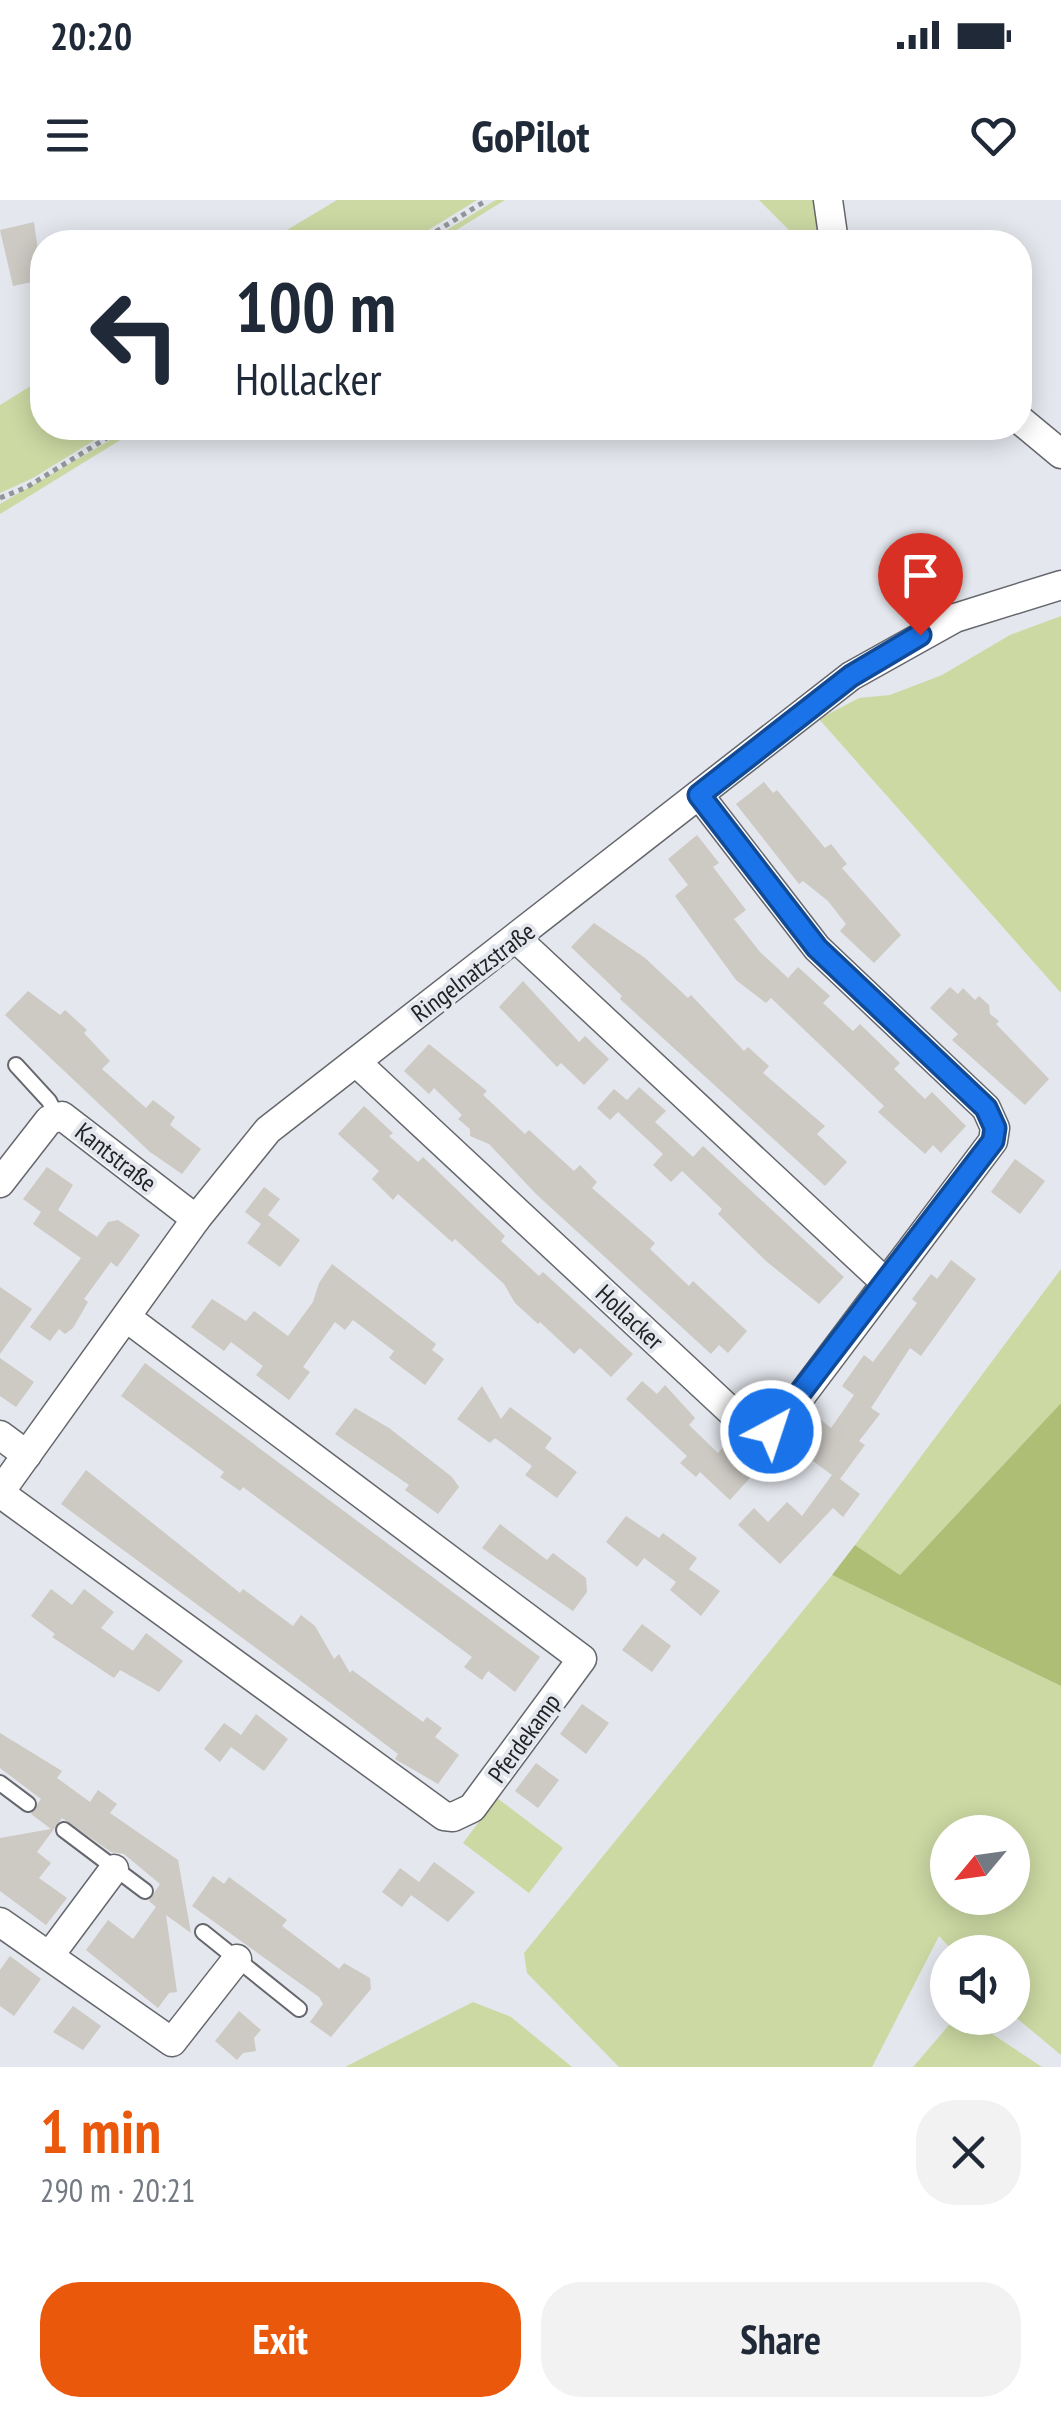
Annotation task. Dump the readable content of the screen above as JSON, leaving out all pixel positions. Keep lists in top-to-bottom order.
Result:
{
  "streets": {
    "street": [
      "Ringelnatzstraße",
      "Kantstraße",
      "Hollacker",
      "Pferdekamp"
    ]
  },
  "crossings": [
    ["Ringelnatzstraße", "Kantstraße"],
    ["Ringelnatzstraße", "Hollacker"],
    ["Ringelnatzstraße", "Pferdekamp"]
  ],
  "north": "bottom left",
  "page": {
    "status": "20:20",
    "header": "GoPilot",
    "turn": ["100 m", "Hollacker"],
    "heading": ["1 min", "290 m · 20:21"],
    "buttons": ["Exit", "Share"]
  }
}
